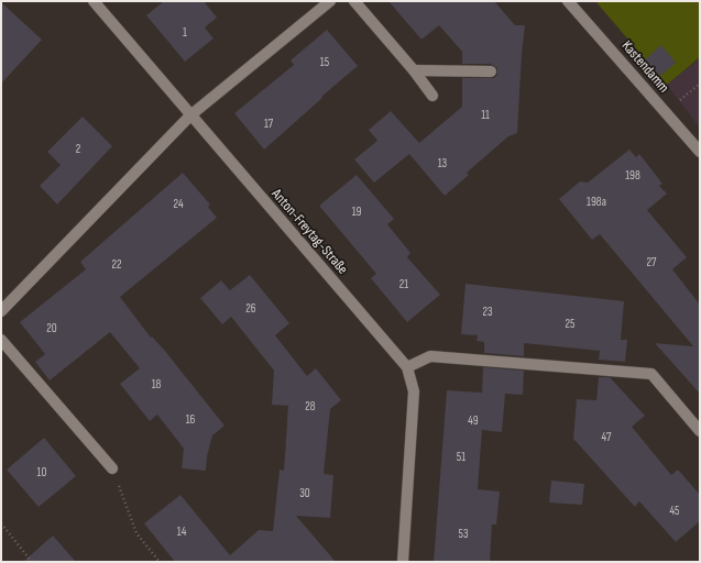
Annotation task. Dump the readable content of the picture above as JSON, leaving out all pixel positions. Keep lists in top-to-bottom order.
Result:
{
  "streets": {
    "street": ["Kastendamm", "Anton-Freytag-Straße"]
  },
  "house_numbers": [
    "1",
    "15",
    "11",
    "17",
    "2",
    "13",
    "198",
    "198a",
    "24",
    "19",
    "27",
    "22",
    "21",
    "26",
    "23",
    "25",
    "20",
    "18",
    "28",
    "16",
    "49",
    "47",
    "51",
    "10",
    "30",
    "45",
    "14",
    "53"
  ]
}
